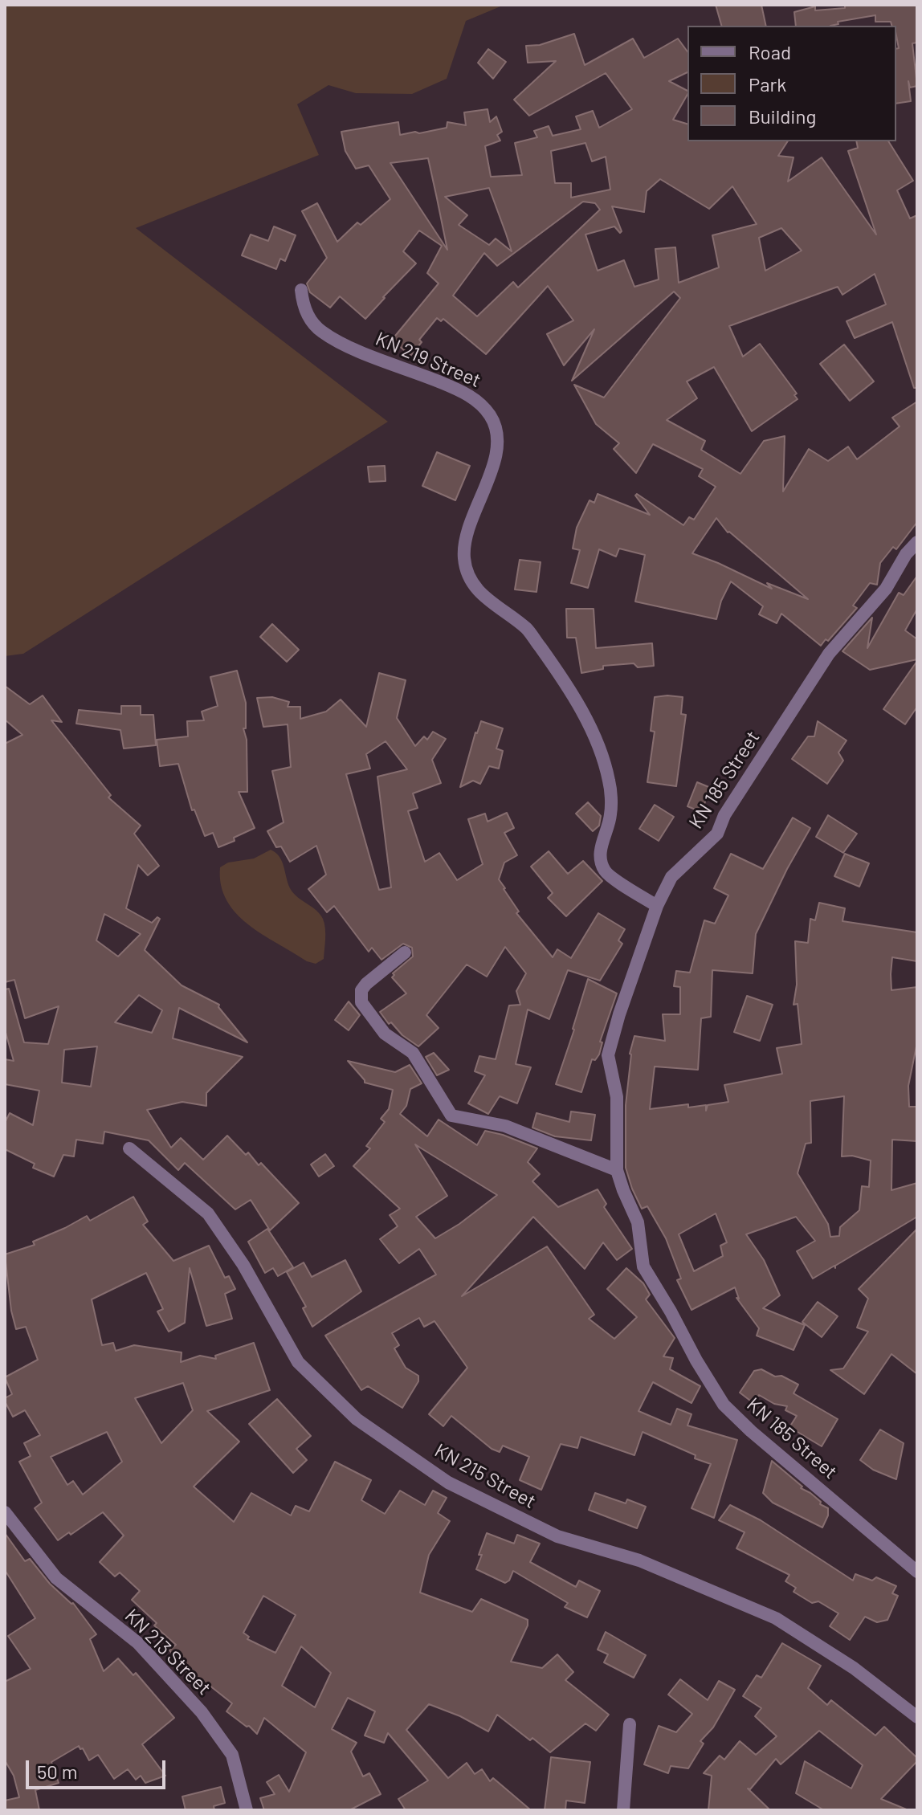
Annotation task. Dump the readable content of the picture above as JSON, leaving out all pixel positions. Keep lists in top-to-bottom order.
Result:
{
  "streets": {
    "street": [
      "KN 219 Street",
      "KN 185 Street",
      "KN 215 Street",
      "KN 213 Street"
    ]
  },
  "crossings": [
    ["KN 219 Street", "KN 185 Street"]
  ],
  "legend": ["Road", "Park", "Building"],
  "scale_bar": "50 m"
}
